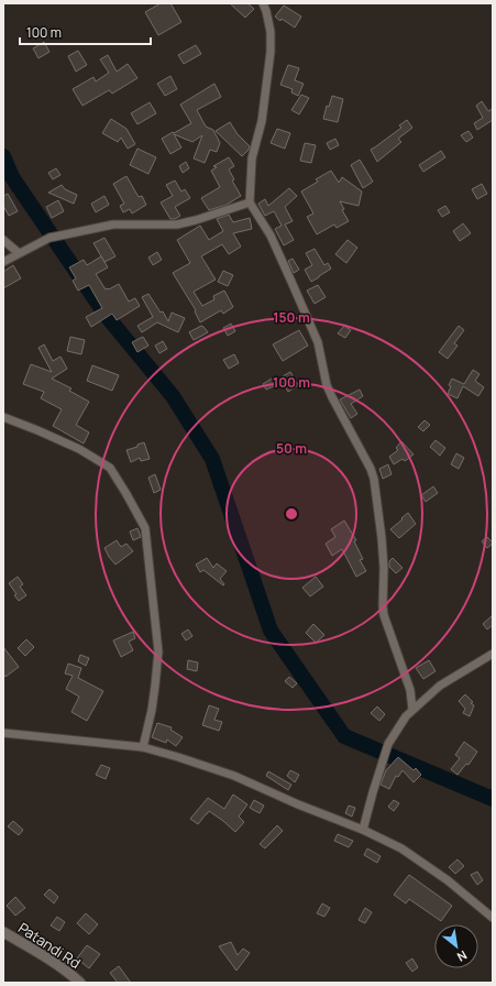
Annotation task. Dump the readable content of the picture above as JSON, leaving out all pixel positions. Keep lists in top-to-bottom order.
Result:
{
  "streets": {
    "street": ["Patandi Rd"]
  },
  "scale_bar": "100 m",
  "north": "bottom right",
  "rings": ["150 m", "100 m", "50 m"]
}
